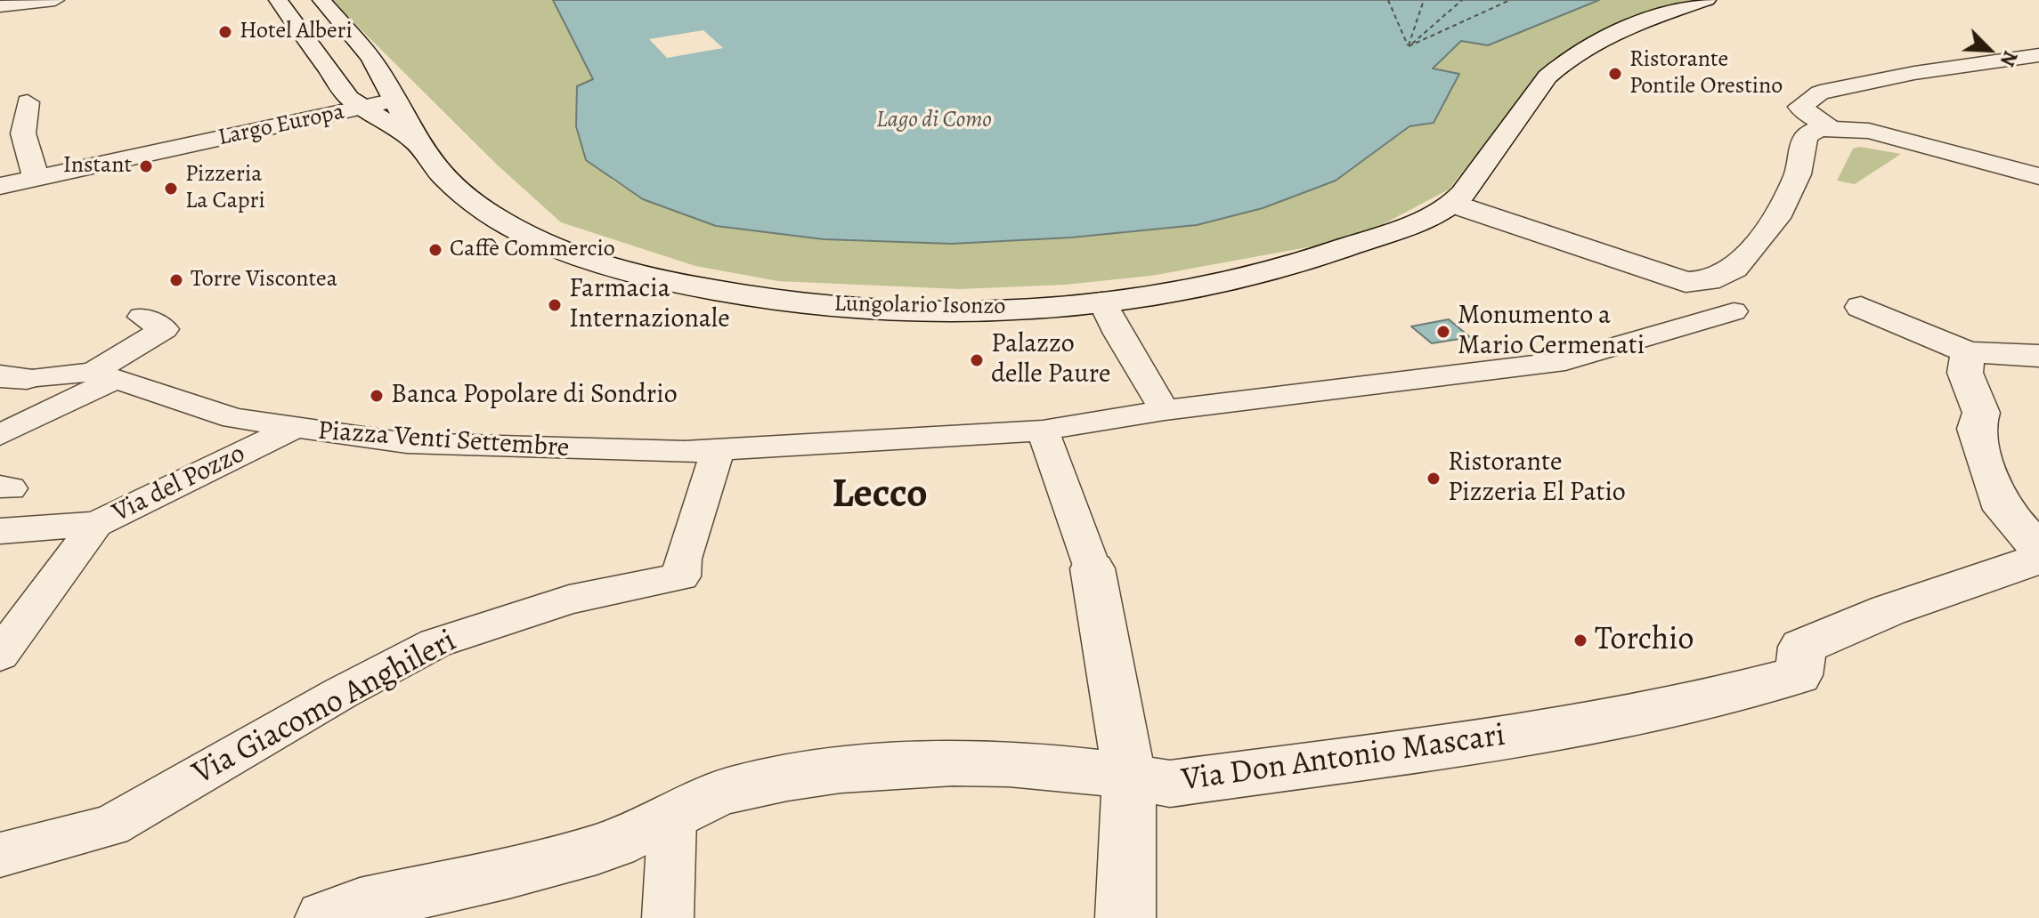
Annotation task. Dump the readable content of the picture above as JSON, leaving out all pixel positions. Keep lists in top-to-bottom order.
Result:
{
  "streets": {
    "street": [
      "Largo Europa",
      "Lungolario Isonzo",
      "Piazza Venti Settembre",
      "Via del Pozzo",
      "Via Giacomo Anghileri",
      "Via Don Antonio Mascari"
    ]
  },
  "crossings": [
    ["Largo Europa", "Lungolario Isonzo"],
    ["Piazza Venti Settembre", "Via del Pozzo"],
    ["Piazza Venti Settembre", "Via Giacomo Anghileri"]
  ],
  "districts": ["Lecco"],
  "water": ["Lago di Como"],
  "places": [
    "Hotel Alberi",
    "Ristorante Pontile Orestino",
    "Instant",
    "Pizzeria La Capri",
    "Caffè Commercio",
    "Torre Viscontea",
    "Farmacia Internazionale",
    "Monumento a Mario Cermenati",
    "Palazzo delle Paure",
    "Banca Popolare di Sondrio",
    "Ristorante Pizzeria El Patio",
    "Torchio"
  ],
  "north": "bottom right"
}
